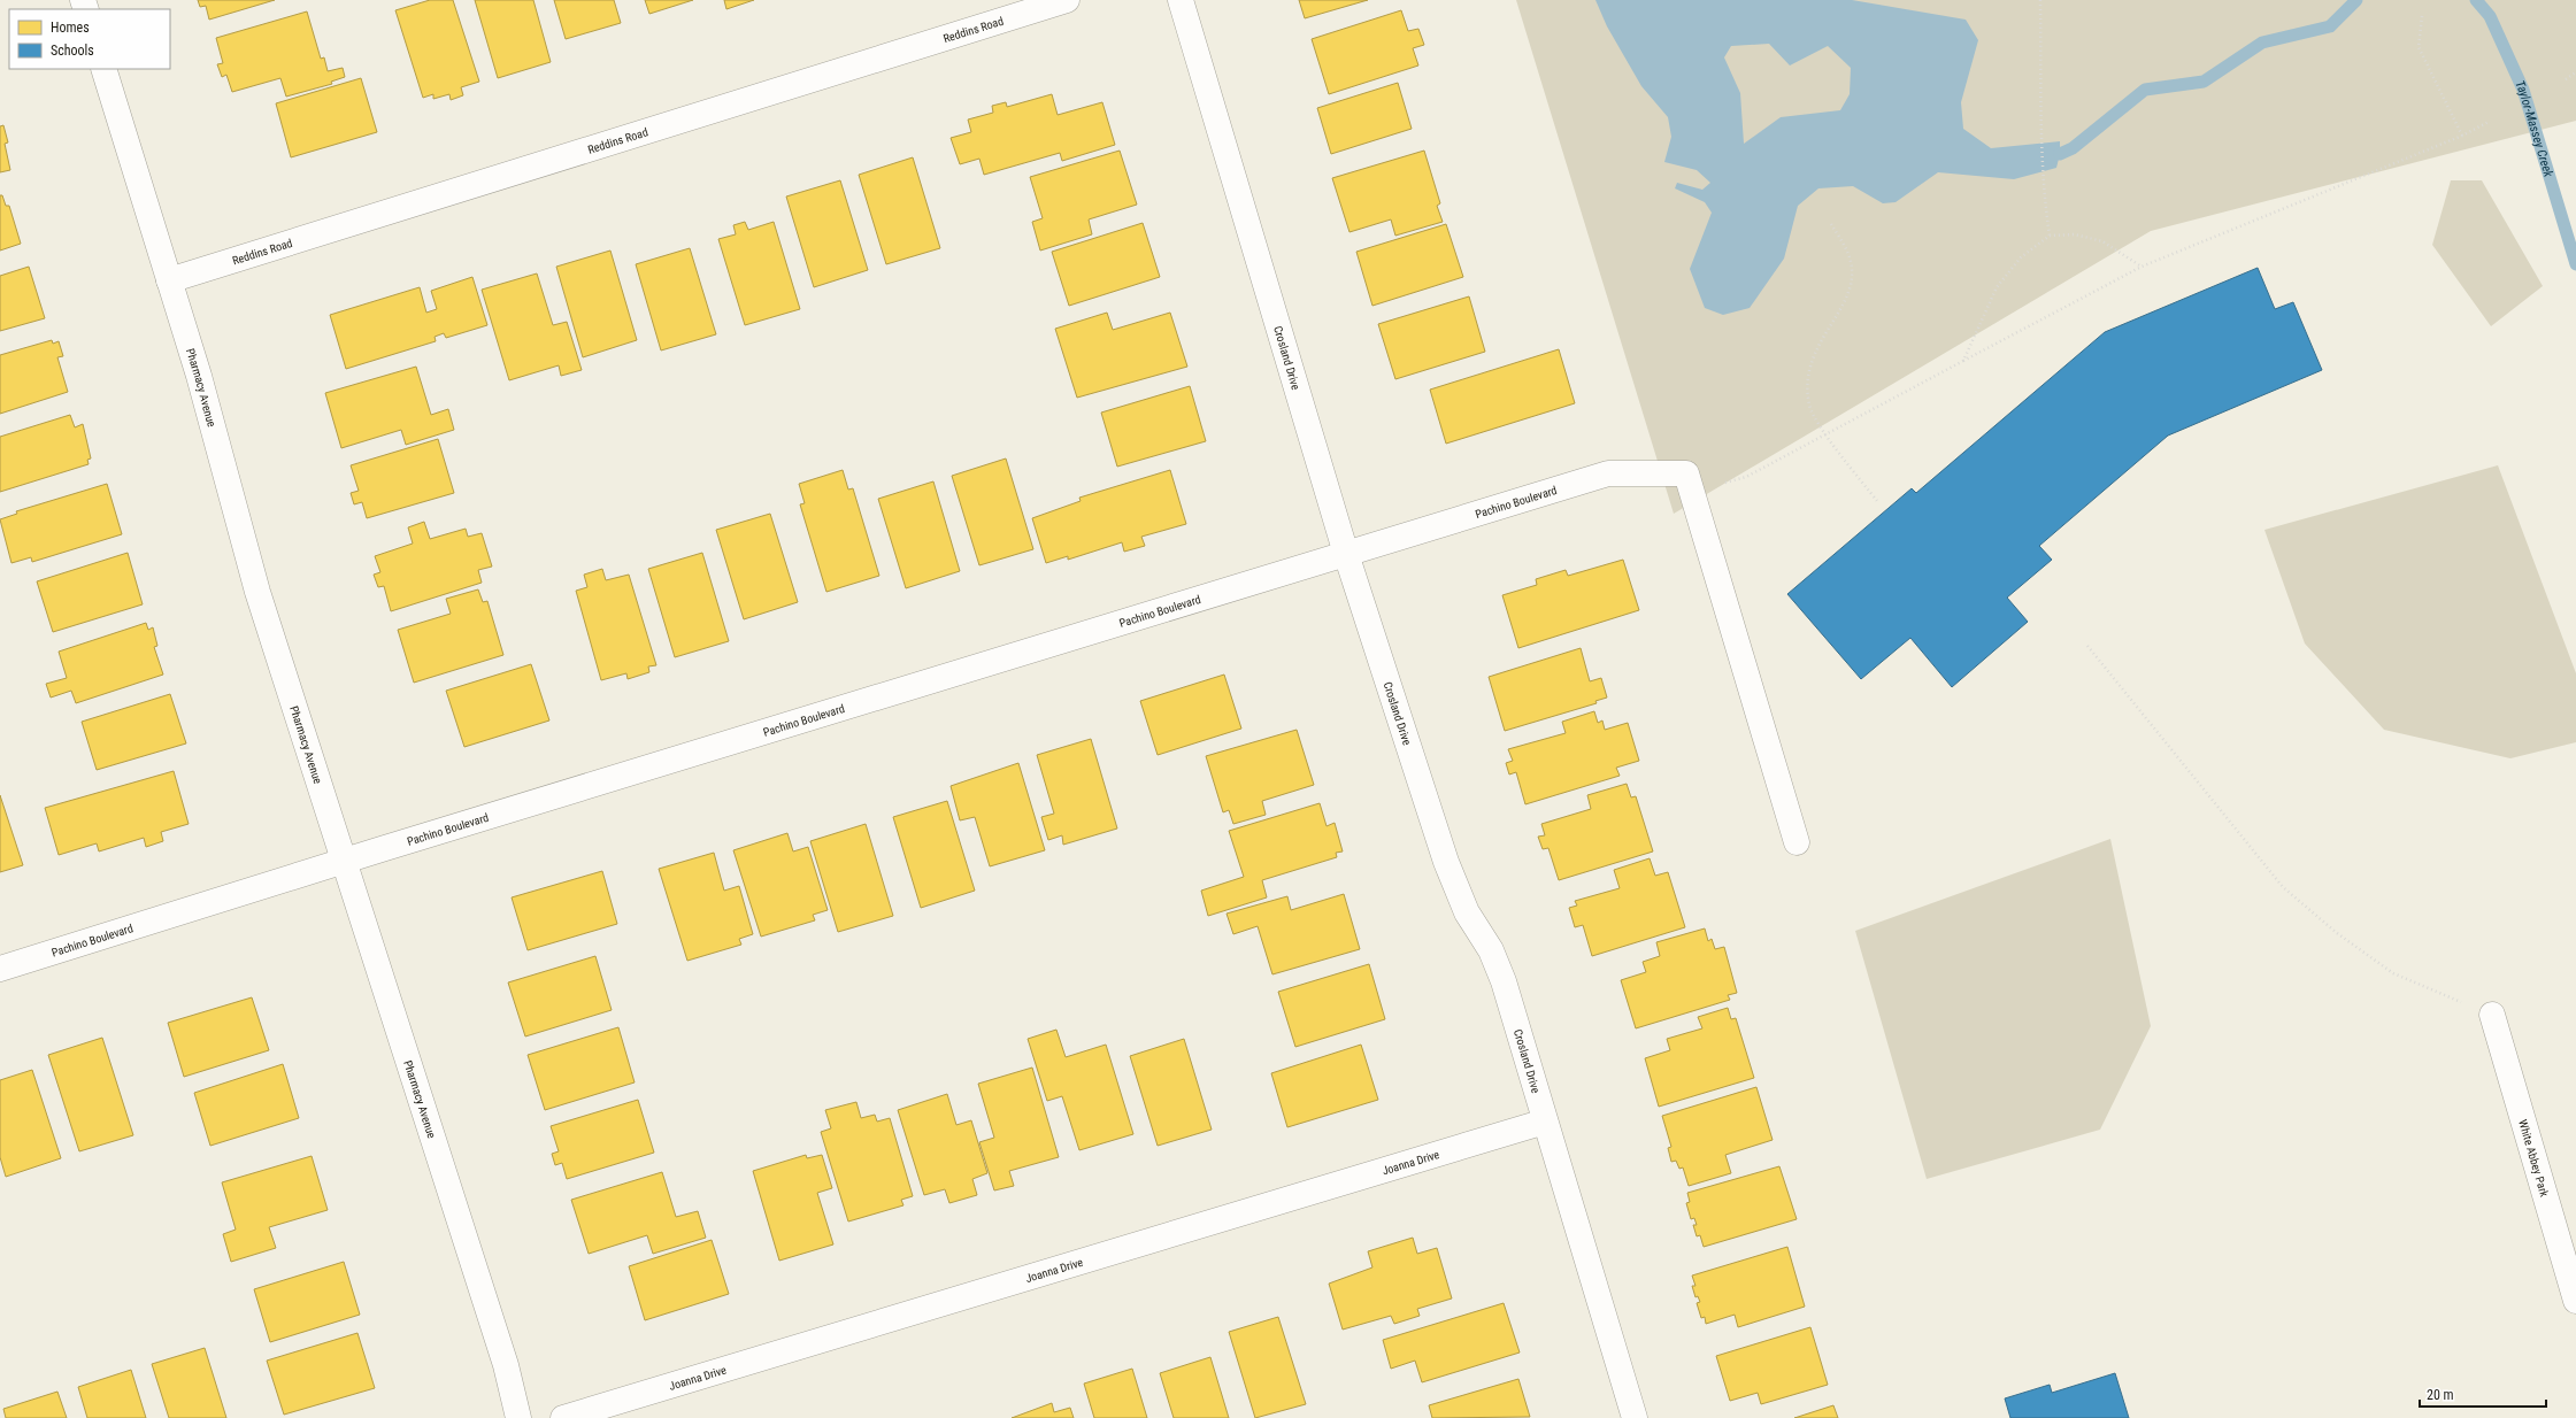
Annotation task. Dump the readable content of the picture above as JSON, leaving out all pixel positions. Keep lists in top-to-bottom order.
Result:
{
  "streets": {
    "street": [
      "Reddins Road",
      "Crosland Drive",
      "Pharmacy Avenue",
      "Pachino Boulevard",
      "White Abbey Park",
      "Joanna Drive"
    ]
  },
  "crossings": [
    ["Reddins Road", "Pharmacy Avenue"],
    ["Crosland Drive", "Pachino Boulevard"],
    ["Crosland Drive", "Joanna Drive"],
    ["Pharmacy Avenue", "Pachino Boulevard"]
  ],
  "water": ["Taylor-Massey Creek"],
  "legend": ["Homes", "Schools"],
  "scale_bar": "20 m"
}
